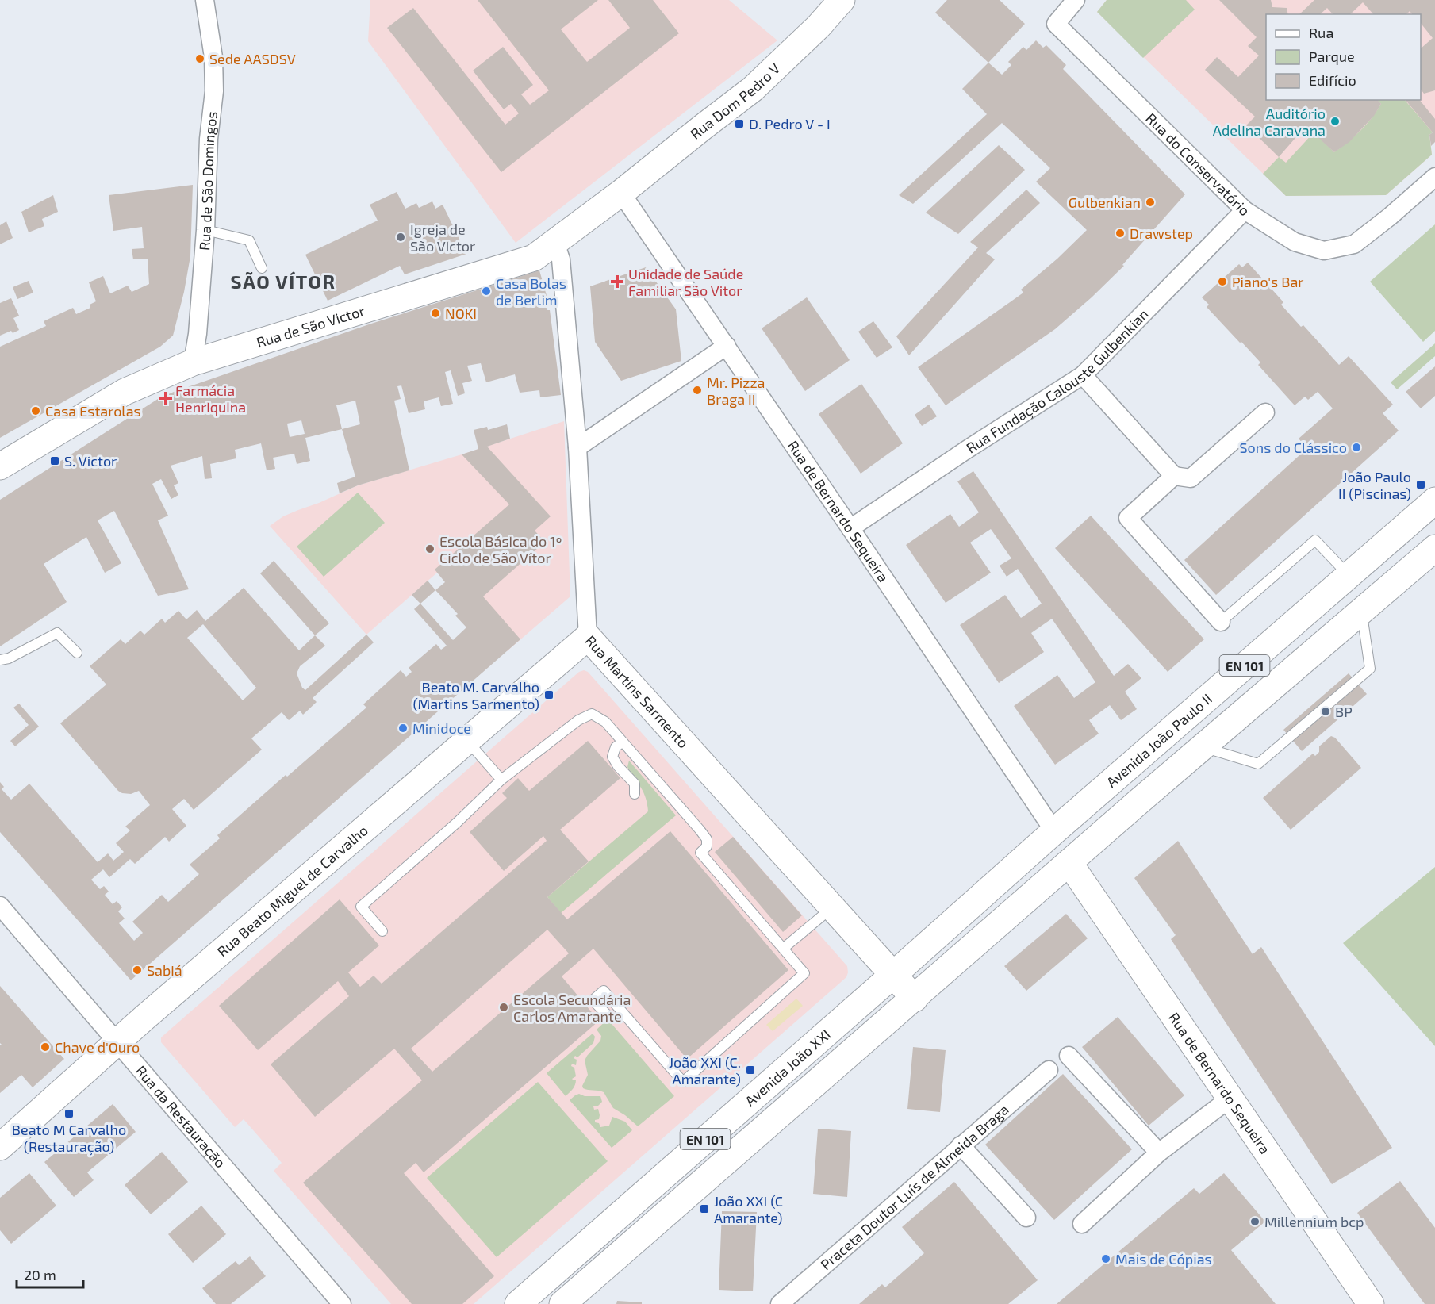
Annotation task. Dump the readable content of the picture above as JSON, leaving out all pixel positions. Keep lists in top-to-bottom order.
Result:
{
  "streets": {
    "main road": [
      "Rua Dom Pedro V",
      "Rua de São Victor",
      "Rua de Bernardo Sequeira",
      "EN 101",
      "Rua Martins Sarmento",
      "Avenida João Paulo II",
      "Rua Beato Miguel de Carvalho",
      "Avenida João XXI"
    ],
    "street": [
      "Rua do Conservatório",
      "Rua de São Domingos",
      "Rua Fundação Calouste Gulbenkian",
      "Rua da Restauração",
      "Praceta Doutor Luís de Almeida Braga"
    ]
  },
  "crossings": [
    ["Rua Dom Pedro V", "Rua de São Victor"],
    ["Rua Dom Pedro V", "Rua de Bernardo Sequeira"],
    ["Rua do Conservatório", "Rua Fundação Calouste Gulbenkian"],
    ["Rua de São Domingos", "Rua de São Victor"],
    ["Rua de São Victor", "Rua de Bernardo Sequeira"],
    ["Rua de São Victor", "Rua Martins Sarmento"],
    ["Rua Fundação Calouste Gulbenkian", "Rua de Bernardo Sequeira"],
    ["Rua de Bernardo Sequeira", "EN 101"],
    ["Rua de Bernardo Sequeira", "Avenida João Paulo II"],
    ["Rua de Bernardo Sequeira", "Avenida João XXI"],
    ["EN 101", "Rua Martins Sarmento"],
    ["Rua Martins Sarmento", "Rua Beato Miguel de Carvalho"],
    ["Rua Martins Sarmento", "Avenida João XXI"],
    ["Avenida João Paulo II", "Avenida João XXI"],
    ["Rua Beato Miguel de Carvalho", "Rua da Restauração"]
  ],
  "districts": ["SÃO VÍTOR"],
  "places": {
    "other": [
      "Sede AASDSV",
      "Auditório Adelina Caravana",
      "Gulbenkian",
      "Drawstep",
      "Igreja de São Victor",
      "Piano's Bar",
      "Casa Bolas de Berlim",
      "NOKI",
      "Mr. Pizza Braga II",
      "Casa Estarolas",
      "Sons do Clássico",
      "Escola Básica do 1º Ciclo de São Vítor",
      "BP",
      "Minidoce",
      "Sabiá",
      "Escola Secundária Carlos Amarante",
      "Chave d'Ouro",
      "Millennium bcp",
      "Mais de Cópias"
    ],
    "transit": [
      "D. Pedro V - I",
      "S. Victor",
      "João Paulo II (Piscinas)",
      "Beato M. Carvalho (Martins Sarmento)",
      "João XXI (C. Amarante)",
      "Beato M Carvalho (Restauração)",
      "João XXI (C Amarante)"
    ],
    "health": ["Unidade de Saúde Familiar São Vitor", "Farmácia Henriquina"]
  },
  "legend": ["Rua", "Parque", "Edifício"],
  "scale_bar": "20 m"
}
